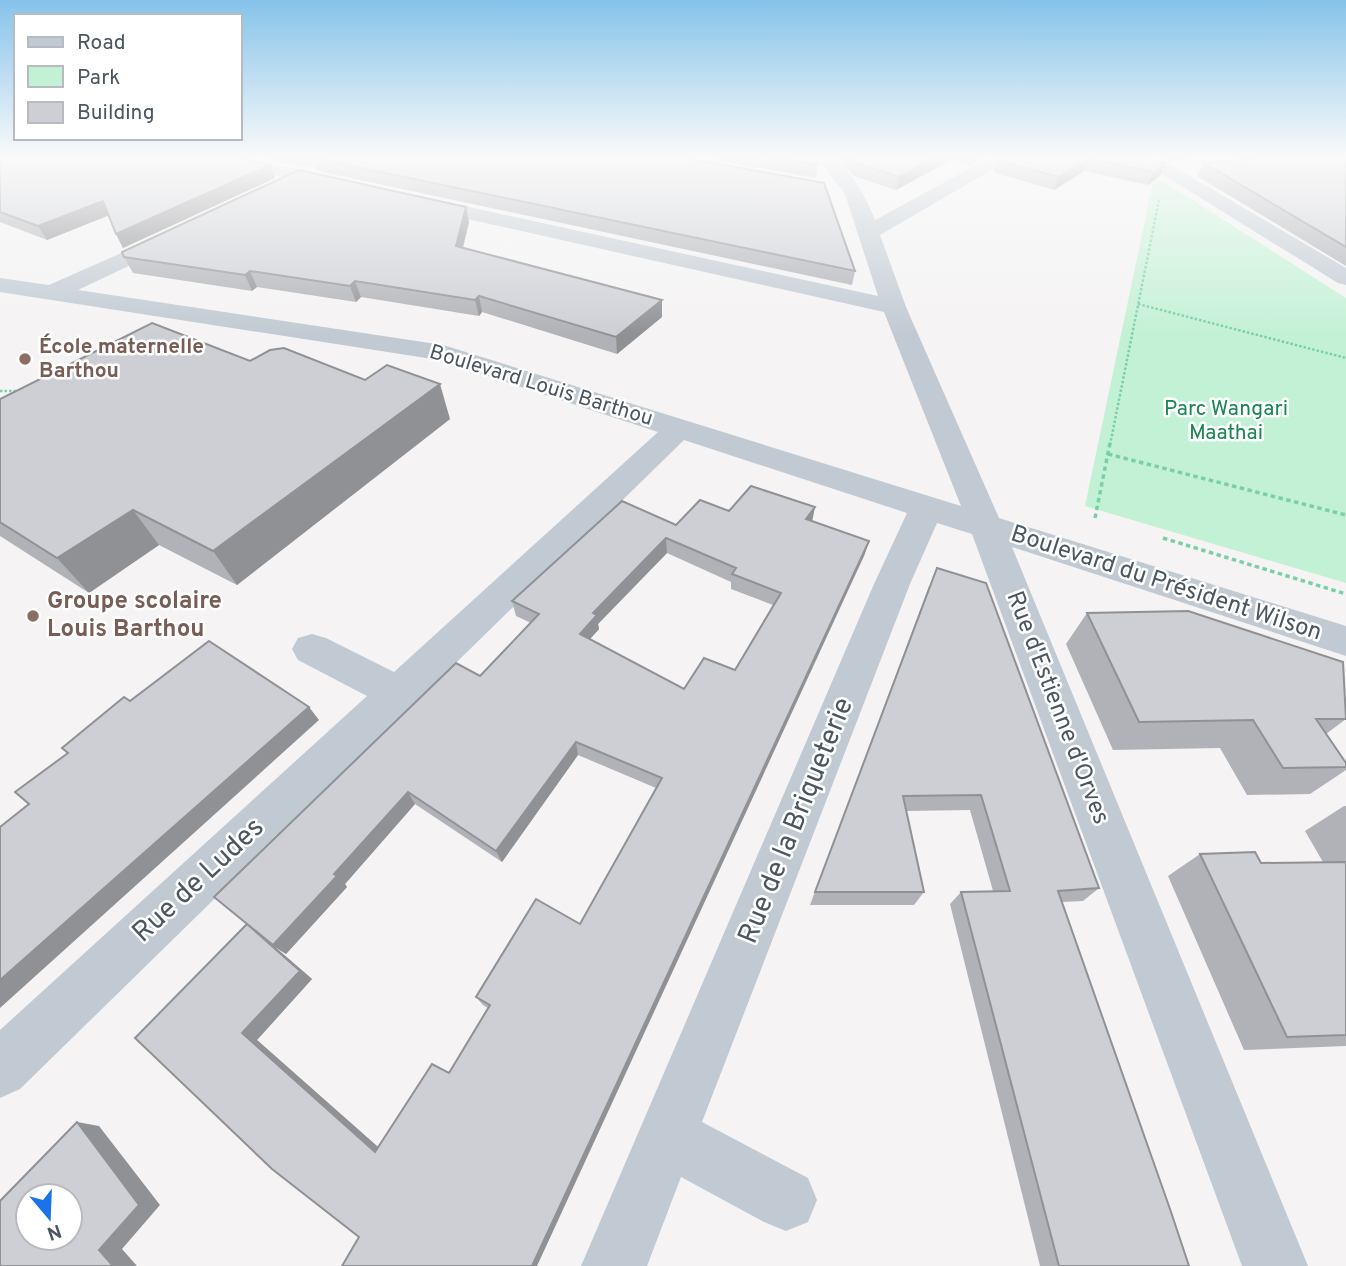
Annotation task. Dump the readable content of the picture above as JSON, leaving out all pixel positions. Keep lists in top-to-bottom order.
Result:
{
  "streets": {
    "street": [
      "Boulevard Louis Barthou",
      "Boulevard du Président Wilson",
      "Rue d'Estienne d'Orves",
      "Rue de la Briqueterie",
      "Rue de Ludes"
    ]
  },
  "crossings": [
    ["Boulevard Louis Barthou", "Boulevard du Président Wilson"],
    ["Boulevard Louis Barthou", "Rue d'Estienne d'Orves"],
    ["Boulevard Louis Barthou", "Rue de la Briqueterie"],
    ["Boulevard Louis Barthou", "Rue de Ludes"],
    ["Boulevard du Président Wilson", "Rue d'Estienne d'Orves"]
  ],
  "parks": ["Parc Wangari Maathai"],
  "places": ["École maternelle Barthou", "Groupe scolaire Louis Barthou"],
  "legend": ["Road", "Park", "Building"],
  "north": "bottom"
}
